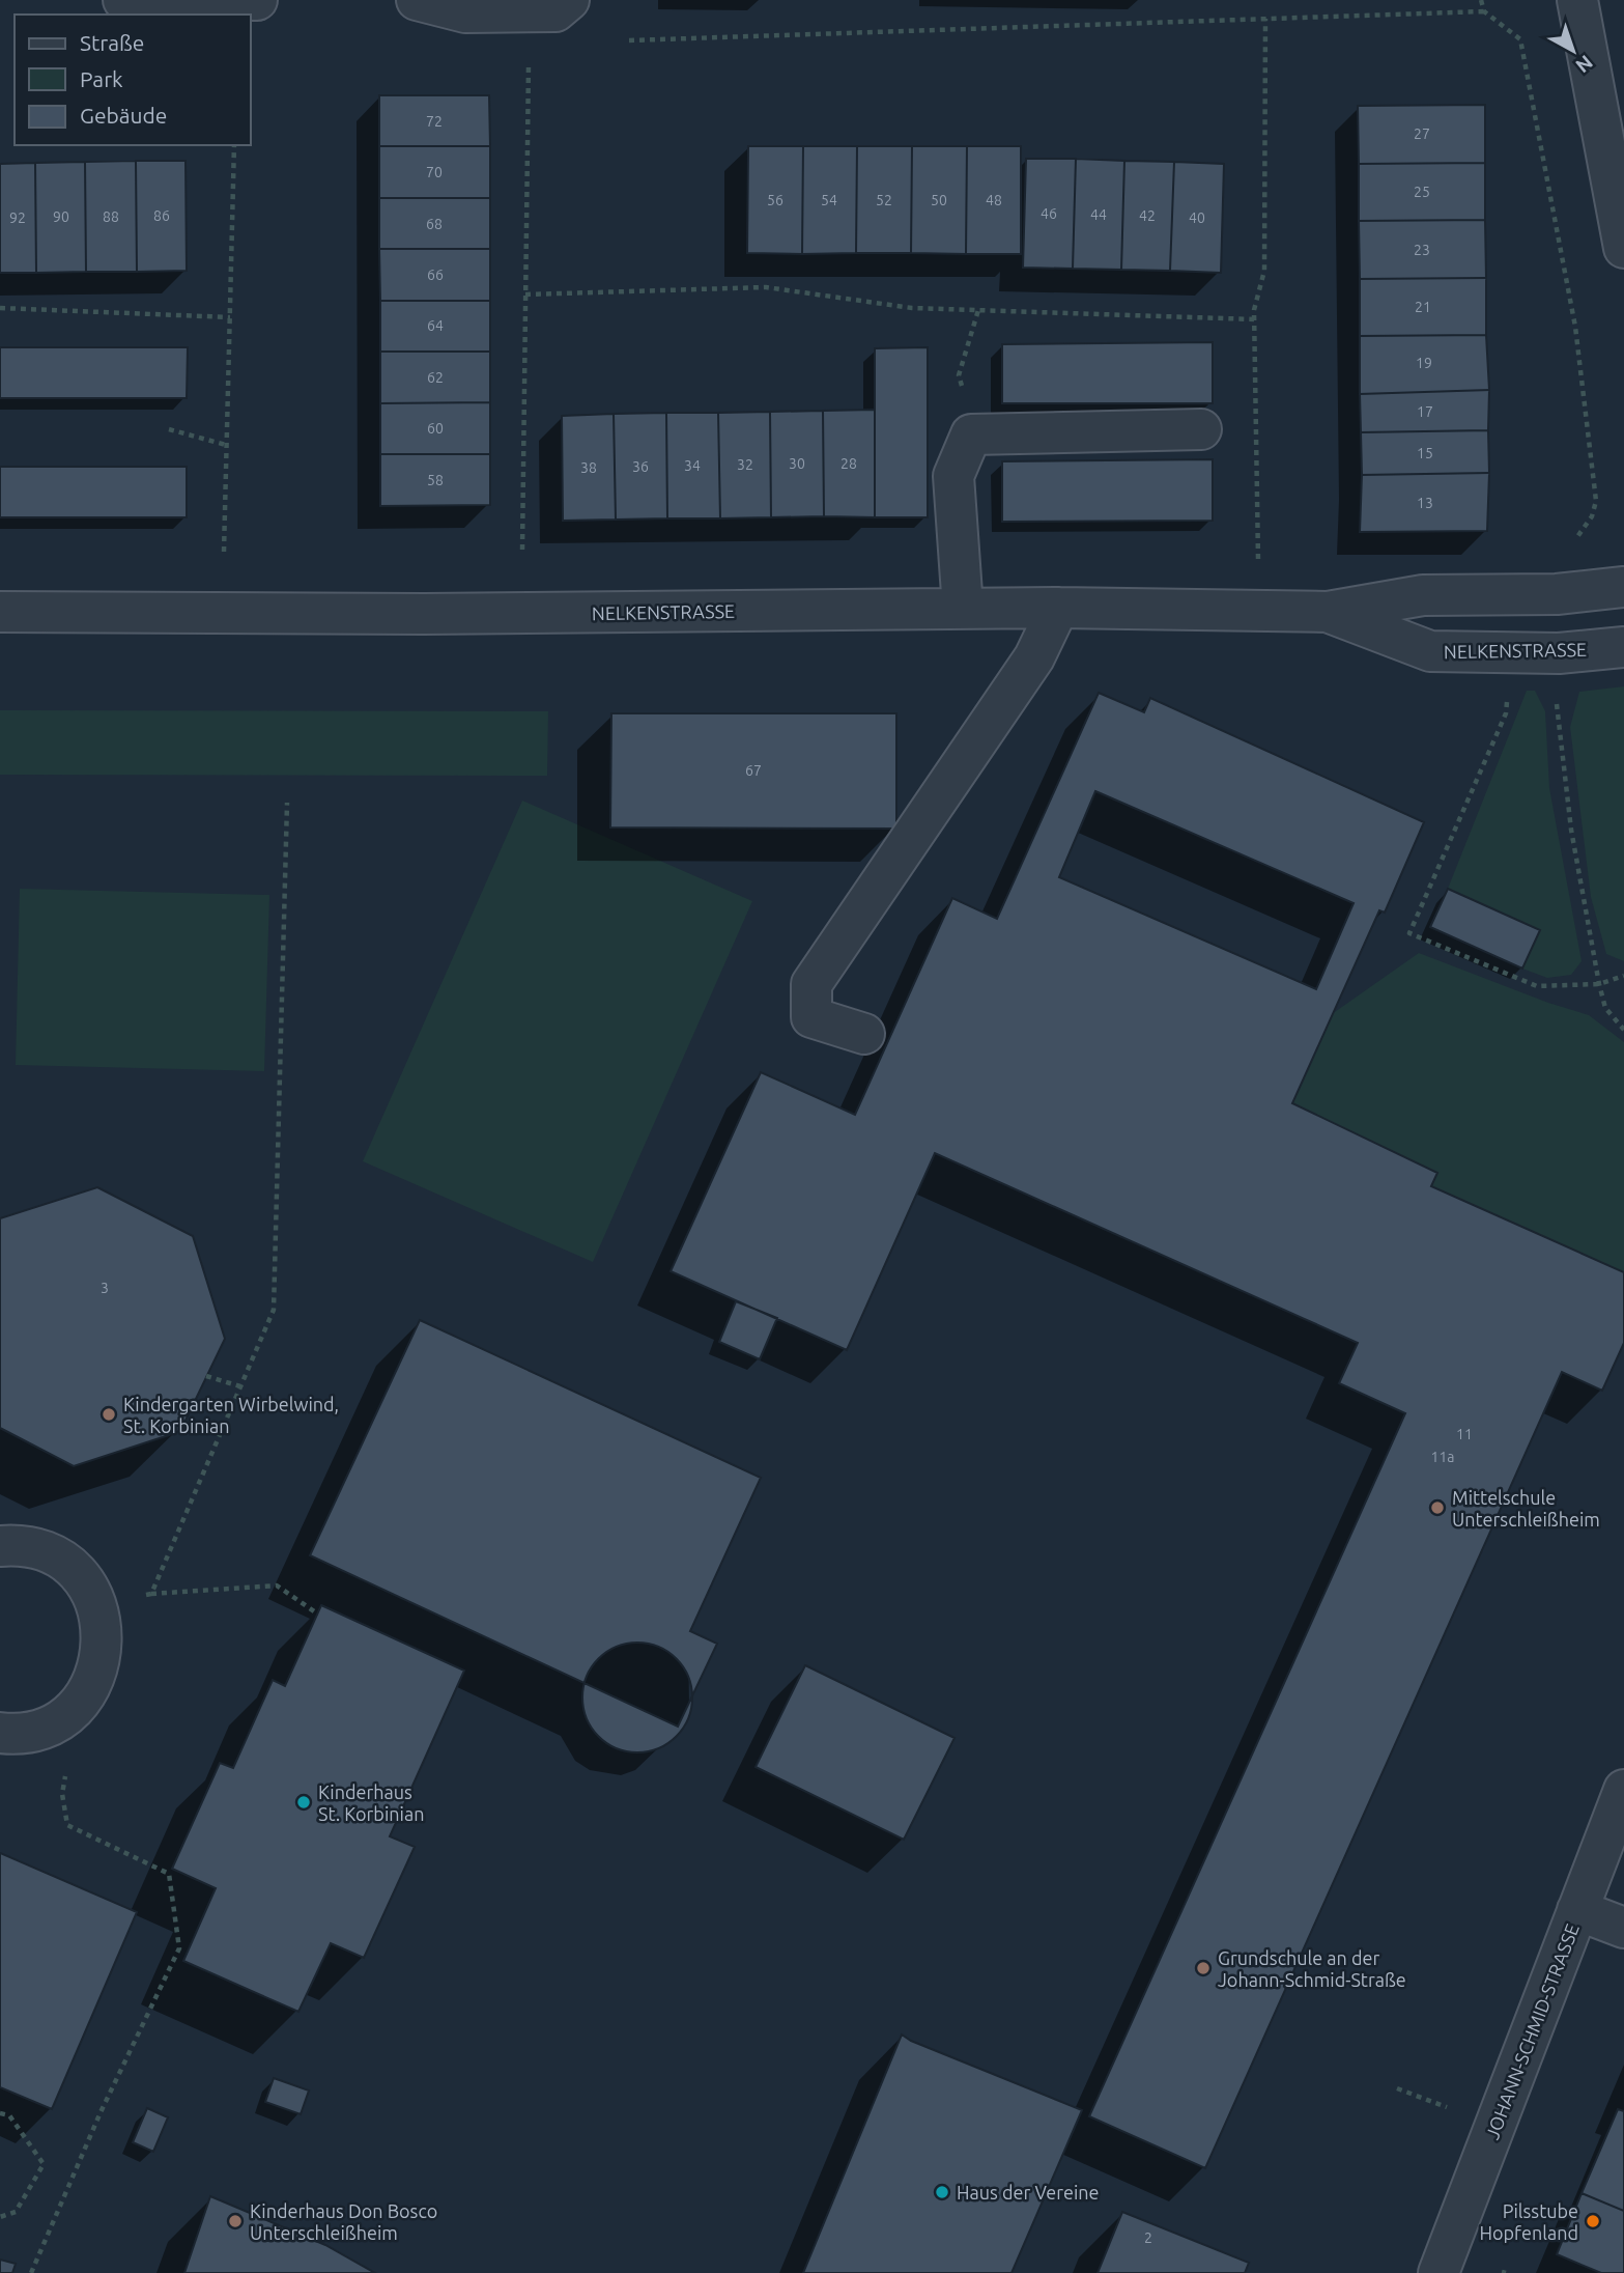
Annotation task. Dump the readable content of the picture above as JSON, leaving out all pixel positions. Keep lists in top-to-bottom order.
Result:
{
  "streets": {
    "street": ["NELKENSTRASSE", "JOHANN-SCHMID-STRASSE"]
  },
  "places": [
    "Kindergarten Wirbelwind, St. Korbinian",
    "Mittelschule Unterschleißheim",
    "Kinderhaus St. Korbinian",
    "Grundschule an der Johann-Schmid-Straße",
    "Haus der Vereine",
    "Kinderhaus Don Bosco Unterschleißheim",
    "Pilsstube Hopfenland"
  ],
  "house_numbers": [
    "72",
    "27",
    "70",
    "25",
    "56",
    "54",
    "52",
    "50",
    "48",
    "46",
    "44",
    "86",
    "42",
    "90",
    "88",
    "92",
    "40",
    "68",
    "23",
    "66",
    "21",
    "64",
    "19",
    "62",
    "17",
    "60",
    "15",
    "30",
    "28",
    "32",
    "34",
    "36",
    "38",
    "58",
    "13",
    "67",
    "3",
    "11",
    "11a",
    "2"
  ],
  "legend": ["Straße", "Park", "Gebäude"],
  "north": "bottom right"
}
